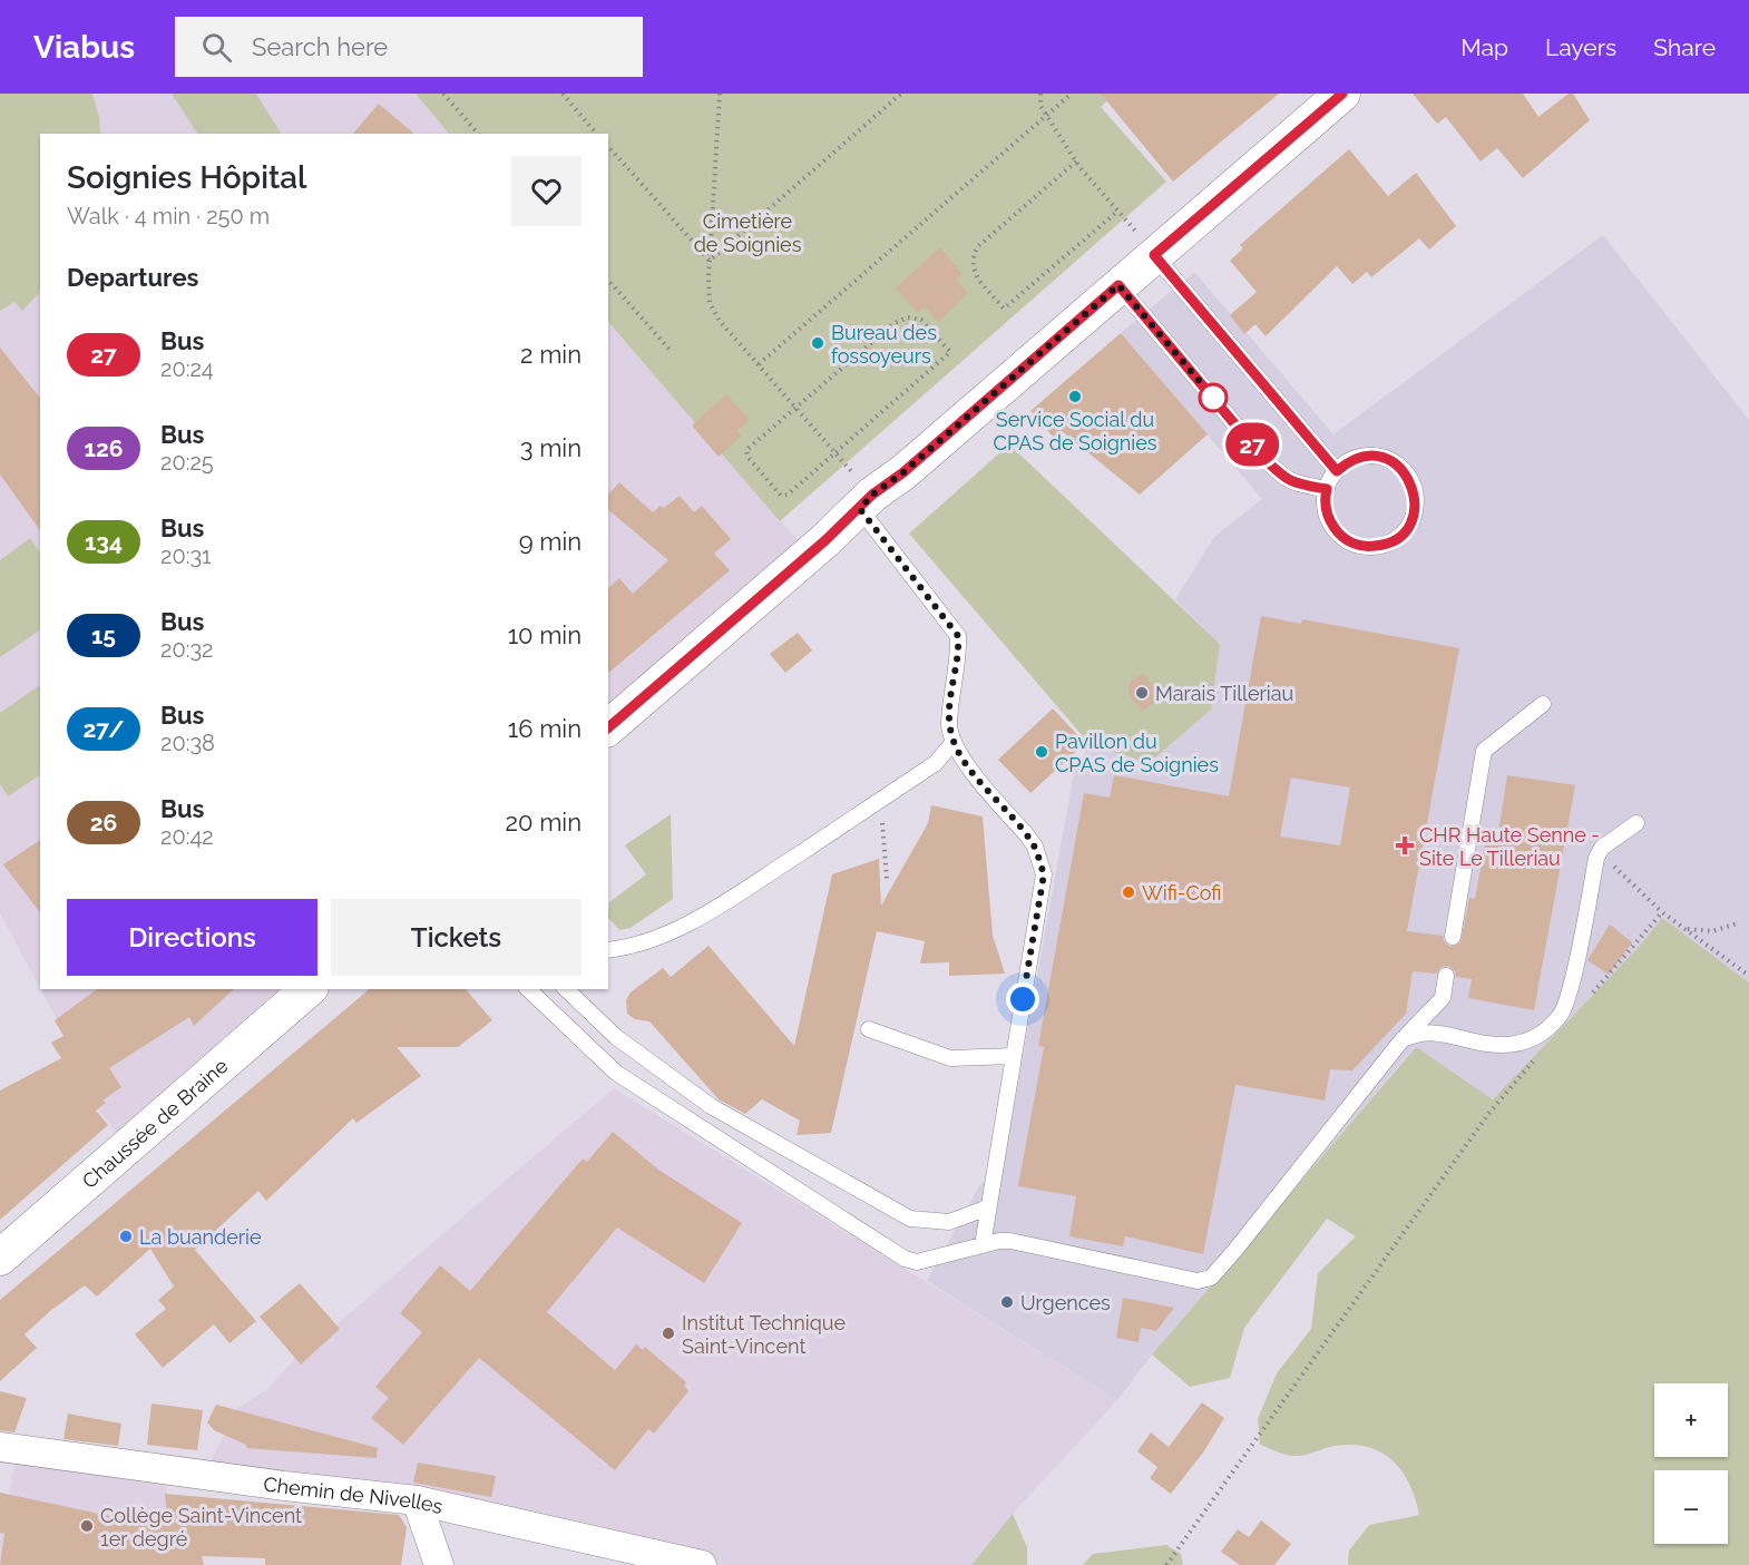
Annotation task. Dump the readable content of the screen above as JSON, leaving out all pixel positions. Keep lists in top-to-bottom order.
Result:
{
  "streets": {
    "street": ["Chaussée de Braine", "Chemin de Nivelles"]
  },
  "parks": ["Cimetière de Soignies"],
  "places": {
    "other": [
      "Bureau des fossoyeurs",
      "Service Social du CPAS de Soignies",
      "Marais Tilleriau",
      "Pavillon du CPAS de Soignies",
      "Wifi-Cofi",
      "La buanderie",
      "Urgences",
      "Institut Technique Saint-Vincent",
      "Collège Saint-Vincent 1er degré"
    ],
    "health": ["CHR Haute Senne - Site Le Tilleriau"]
  },
  "lines": ["bus line 27"],
  "page": {
    "header": "Viabus",
    "search": "Search here",
    "nav": ["Map", "Layers", "Share"],
    "on_map": "27",
    "heading": [
      ["Soignies Hôpital", "Walk · 4 min · 250 m"],
      "Departures"
    ],
    "list": [
      {
        "mark": "27",
        "name": "Bus",
        "note": "20:24",
        "value": "2 min"
      },
      {
        "mark": "126",
        "name": "Bus",
        "note": "20:25",
        "value": "3 min"
      },
      {
        "mark": "134",
        "name": "Bus",
        "note": "20:31",
        "value": "9 min"
      },
      {
        "mark": "15",
        "name": "Bus",
        "note": "20:32",
        "value": "10 min"
      },
      {
        "mark": "27/",
        "name": "Bus",
        "note": "20:38",
        "value": "16 min"
      },
      {
        "mark": "26",
        "name": "Bus",
        "note": "20:42",
        "value": "20 min"
      }
    ],
    "buttons": ["Directions", "Tickets"],
    "map_buttons": ["+", "−"]
  }
}
